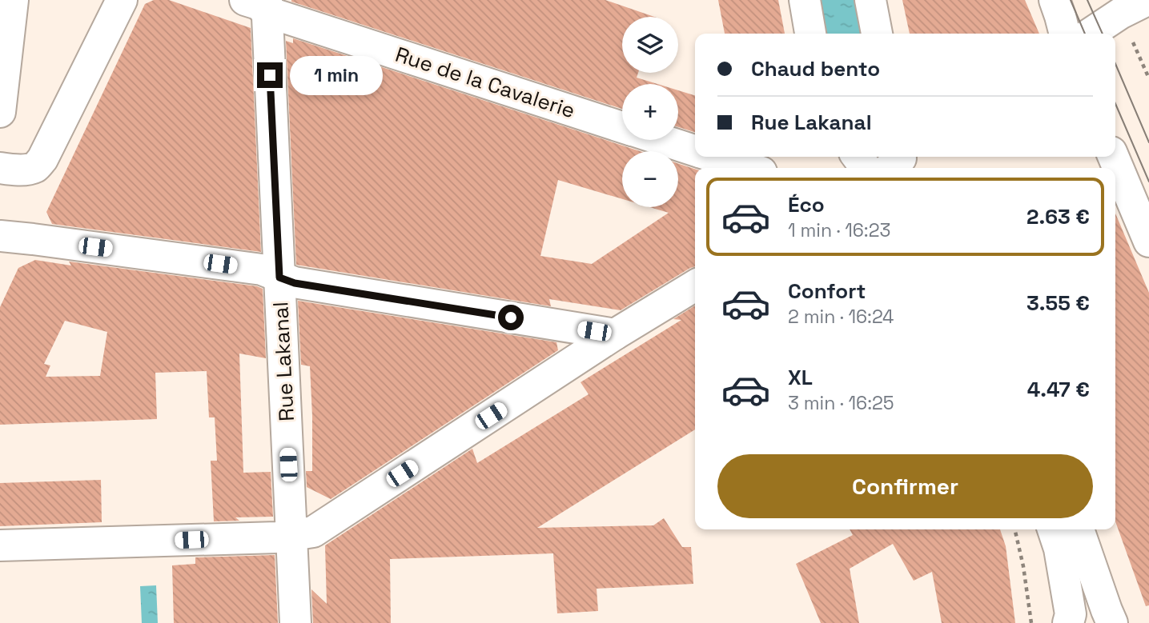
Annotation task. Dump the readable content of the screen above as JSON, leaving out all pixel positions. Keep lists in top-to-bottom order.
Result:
{
  "streets": {
    "street": ["Rue de la Cavalerie", "Rue Lakanal"]
  },
  "crossings": [
    ["Rue de la Cavalerie", "Rue Lakanal"]
  ],
  "page": {
    "map_buttons": ["+", "−"],
    "banner": ["Chaud bento", "Rue Lakanal"],
    "bubble": "1 min",
    "list": [
      {
        "name": "Éco",
        "note": "1 min · 16:23",
        "value": "2.63 €"
      },
      {
        "name": "Confort",
        "note": "2 min · 16:24",
        "value": "3.55 €"
      },
      {
        "name": "XL",
        "note": "3 min · 16:25",
        "value": "4.47 €"
      }
    ],
    "buttons": "Confirmer"
  }
}
